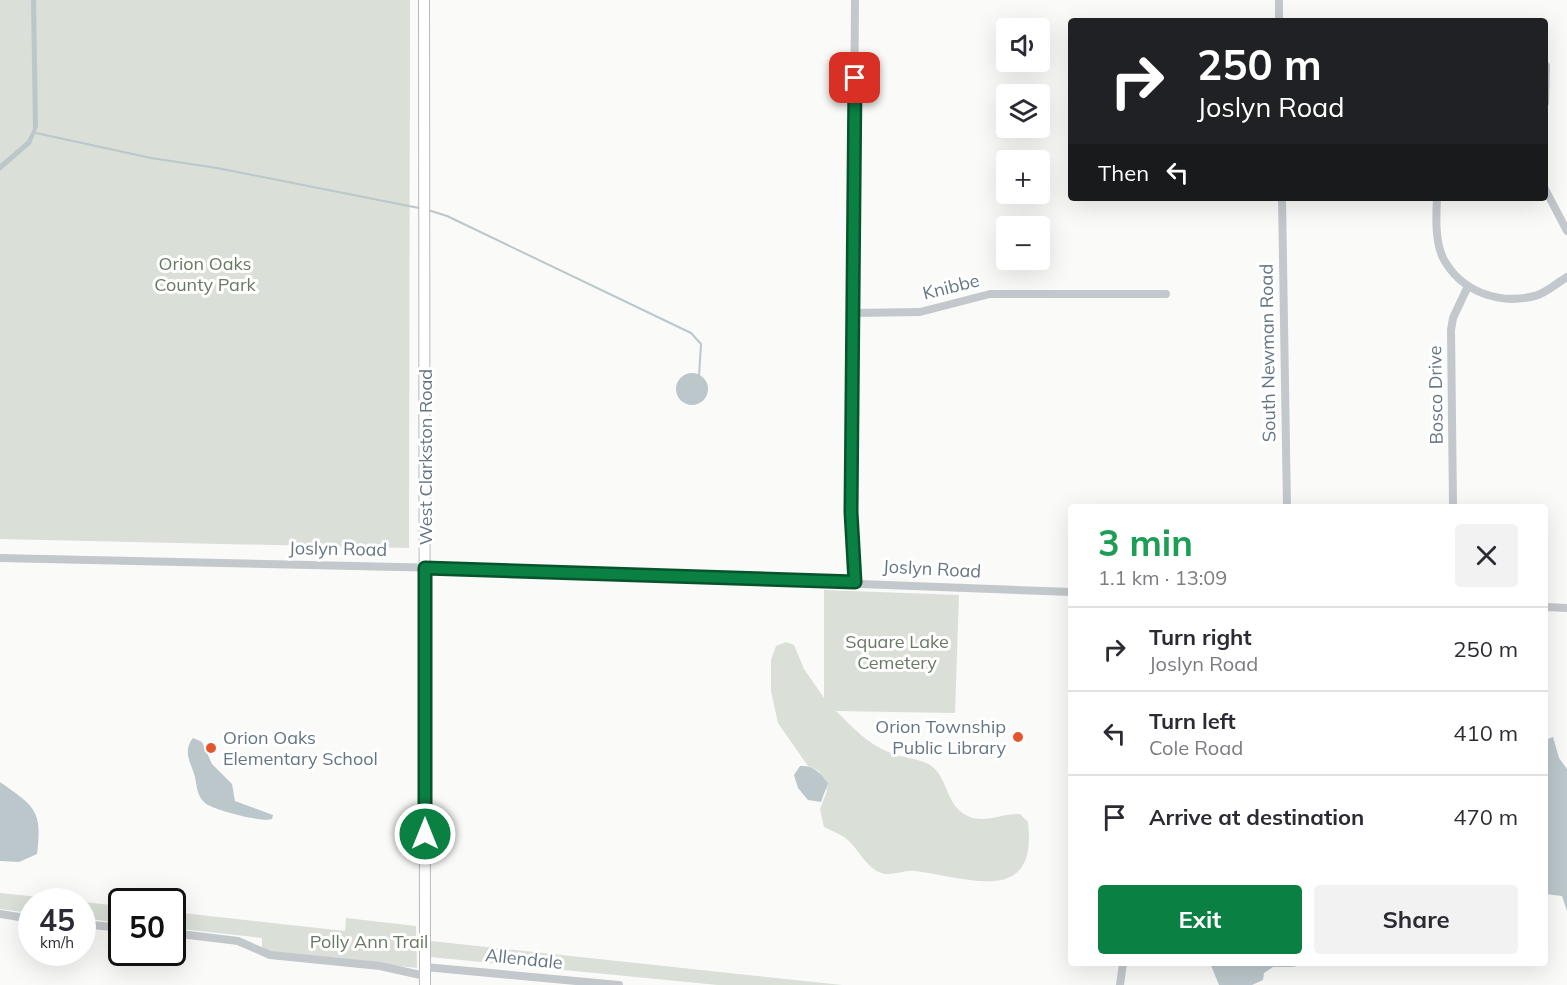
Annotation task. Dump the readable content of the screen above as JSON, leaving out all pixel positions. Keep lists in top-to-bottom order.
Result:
{
  "streets": {
    "main road": ["West Clarkston Road"],
    "street": [
      "Knibbe",
      "South Newman Road",
      "Bosco Drive",
      "Joslyn Road",
      "Allendale"
    ]
  },
  "crossings": [
    ["West Clarkston Road", "Joslyn Road"],
    ["West Clarkston Road", "Allendale"]
  ],
  "parks": ["Orion Oaks County Park", "Square Lake Cemetery", "Polly Ann Trail"],
  "places": ["Orion Township Public Library", "Orion Oaks Elementary School"],
  "page": {
    "map_buttons": ["+", "−"],
    "turn": ["250 m", "Joslyn Road"],
    "then": "Then",
    "heading": ["3 min", "1.1 km · 13:09"],
    "list": [
      {
        "name": "Turn right",
        "note": "Joslyn Road",
        "value": "250 m"
      },
      {
        "name": "Turn left",
        "note": "Cole Road",
        "value": "410 m"
      },
      {
        "name": "Arrive at destination",
        "value": "470 m"
      }
    ],
    "buttons": ["Exit", "Share"],
    "speed": "45 km/h",
    "limit": "50"
  }
}
